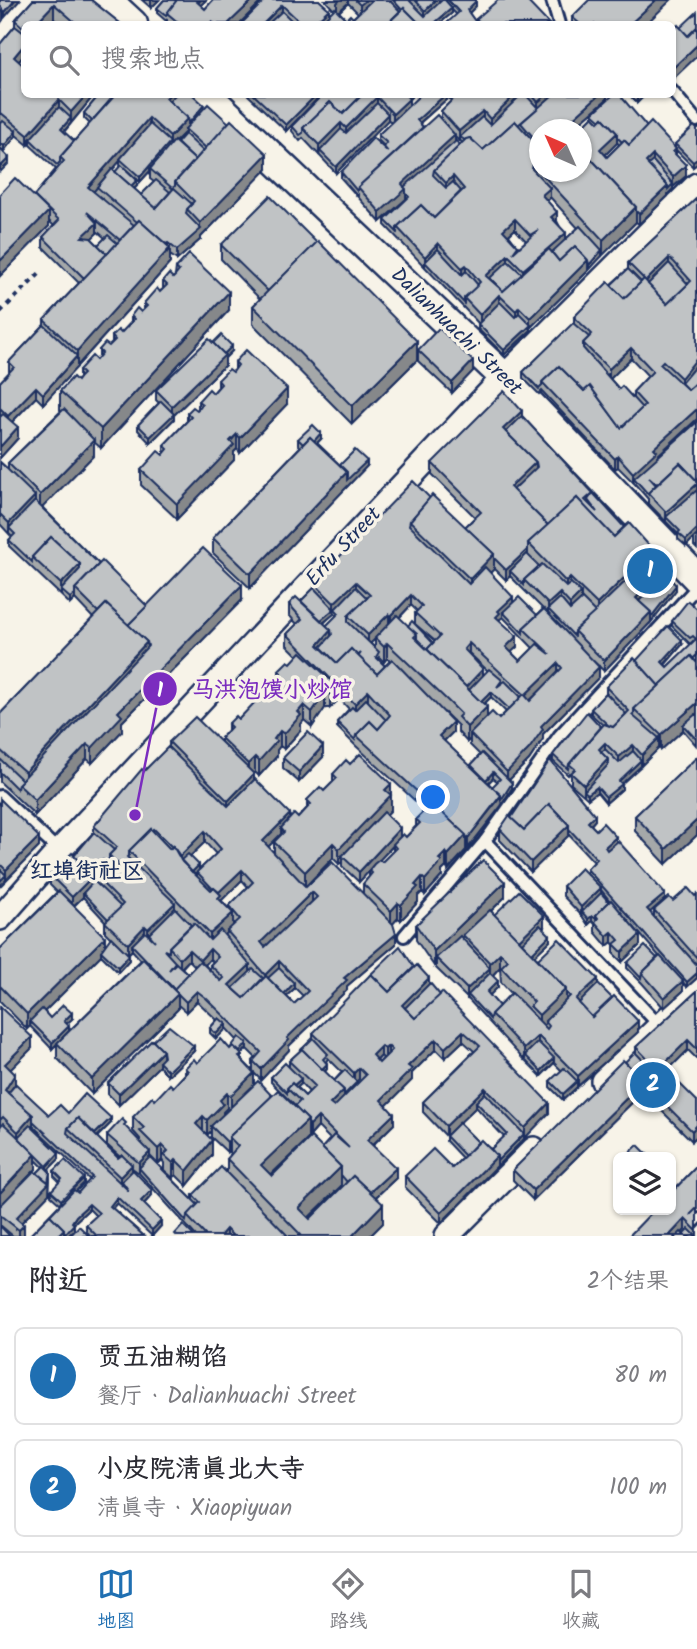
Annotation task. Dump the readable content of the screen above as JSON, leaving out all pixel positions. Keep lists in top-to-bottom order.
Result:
{
  "streets": {
    "street": ["Dalianhuachi Street", "Erfu Street"]
  },
  "crossings": [
    ["Dalianhuachi Street", "Erfu Street"]
  ],
  "districts": ["红埠街社区"],
  "places": ["马洪泡馍小炒馆"],
  "north": "top left",
  "page": {
    "search": "搜索地点",
    "pins": ["1", "2"],
    "heading": ["附近", "2个结果"],
    "list": [
      {
        "mark": "1",
        "name": "贾五油糊馅",
        "note": "餐厅 · Dalianhuachi Street",
        "value": "80 m"
      },
      {
        "mark": "2",
        "name": "小皮院清真北大寺",
        "note": "清真寺 · Xiaopiyuan",
        "value": "100 m"
      }
    ],
    "nav": ["地图", "路线", "收藏"]
  }
}
